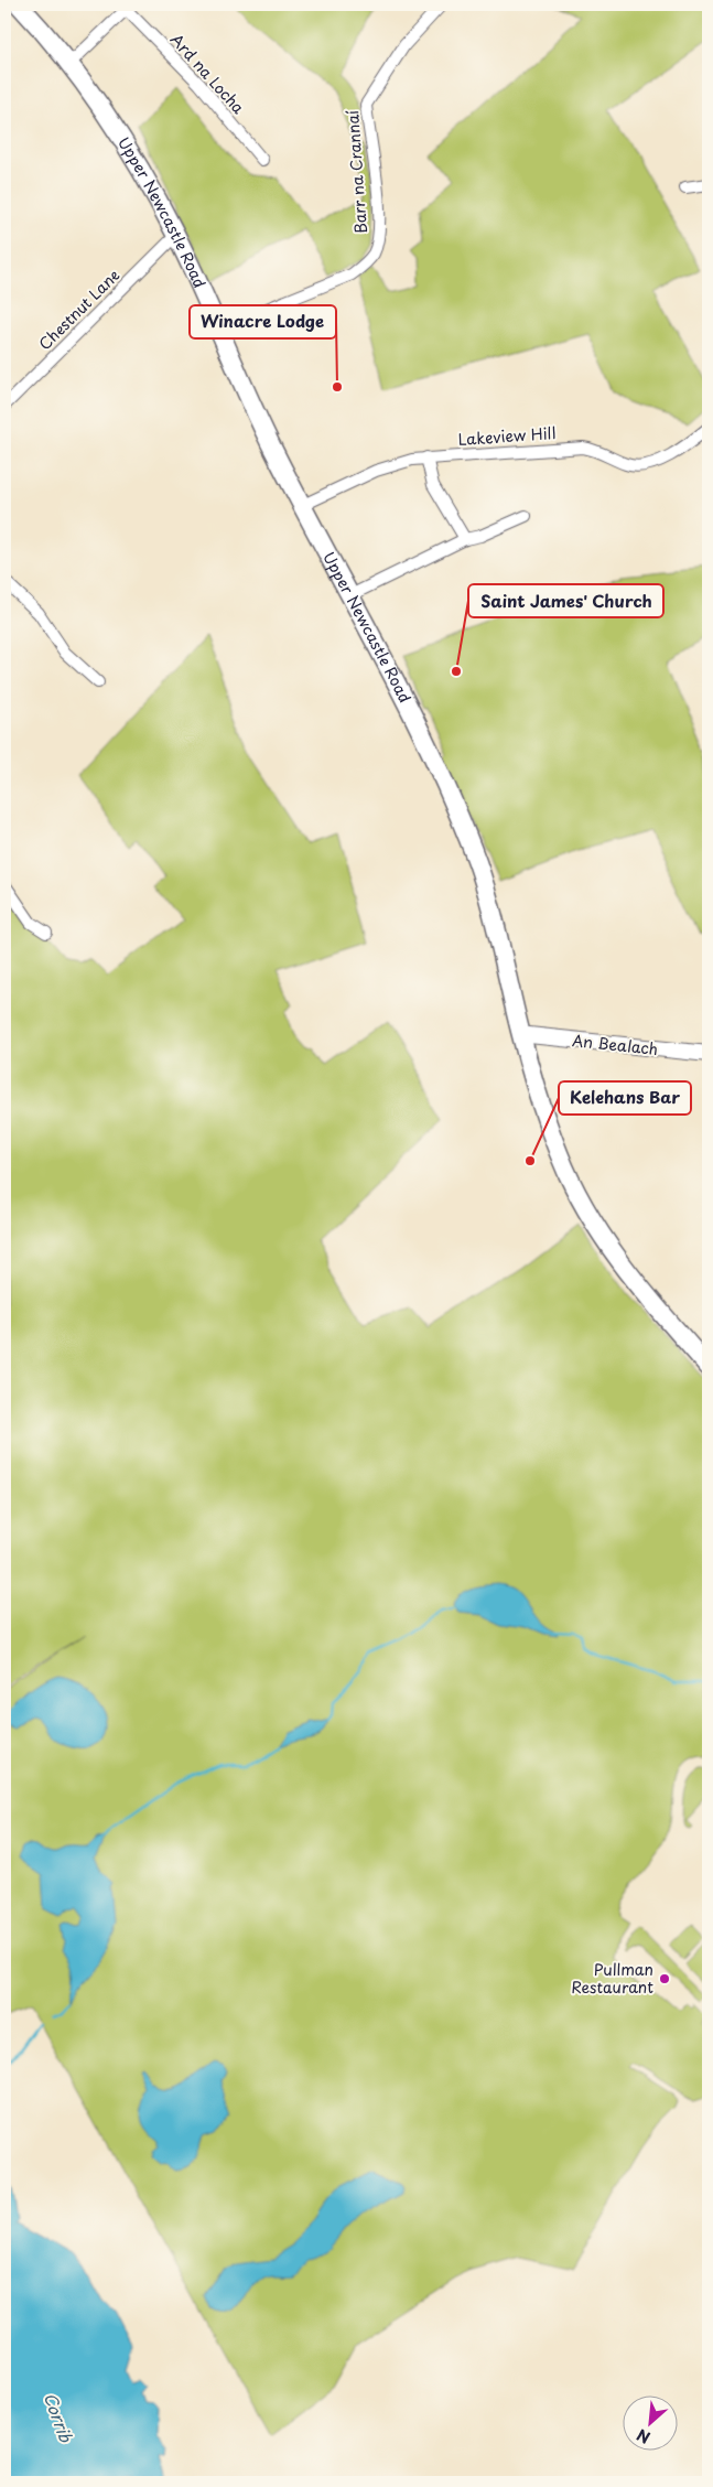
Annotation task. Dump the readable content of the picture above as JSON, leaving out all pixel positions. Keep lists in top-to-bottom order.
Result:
{
  "streets": {
    "main road": ["Upper Newcastle Road"],
    "street": [
      "Ard na Locha",
      "Barr na Crannaí",
      "Chestnut Lane",
      "Lakeview Hill",
      "An Bealach"
    ]
  },
  "crossings": [
    ["Ard na Locha", "Upper Newcastle Road"],
    ["Barr na Crannaí", "Upper Newcastle Road"],
    ["Upper Newcastle Road", "Chestnut Lane"],
    ["Upper Newcastle Road", "Lakeview Hill"],
    ["Upper Newcastle Road", "An Bealach"]
  ],
  "water": ["Corrib"],
  "places": [
    "Winacre Lodge",
    "Saint James' Church",
    "Kelehans Bar",
    "Pullman Restaurant"
  ],
  "north": "bottom left"
}
